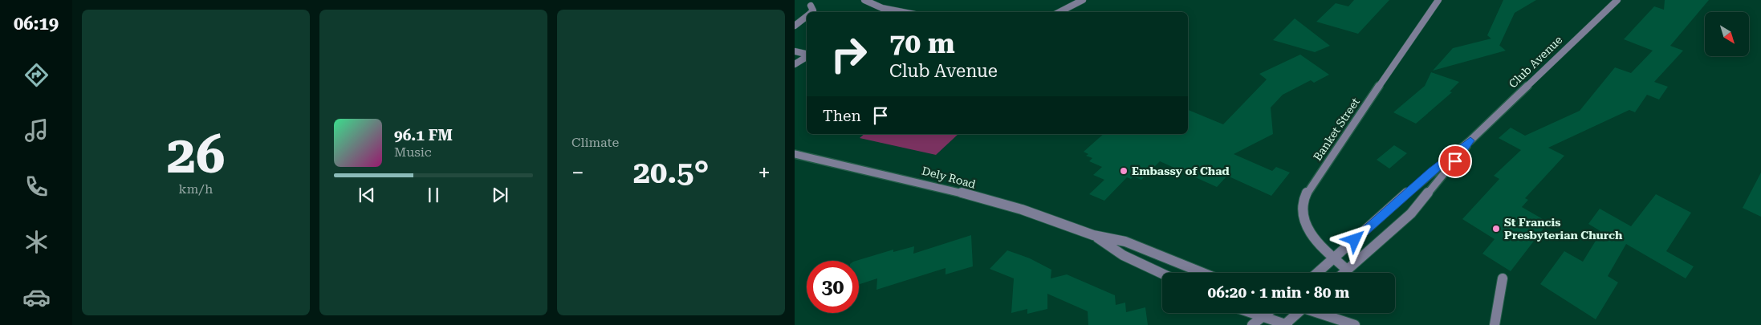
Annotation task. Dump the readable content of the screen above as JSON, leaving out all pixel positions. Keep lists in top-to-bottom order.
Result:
{
  "streets": {
    "street": ["Club Avenue", "Banket Street", "Dely Road"]
  },
  "crossings": [
    ["Club Avenue", "Banket Street"]
  ],
  "places": ["Embassy of Chad", "St Francis Presbyterian Church"],
  "north": "bottom right",
  "page": {
    "tabs": "06:19",
    "tile": [
      ["26", "km/h"],
      "Climate"
    ],
    "turn": ["70 m", "Club Avenue"],
    "then": "Then",
    "song": ["96.1 FM", "Music"],
    "heat": ["−", "20.5°", "+"],
    "limit": "30",
    "trip": "06:20 · 1 min · 80 m"
  }
}
